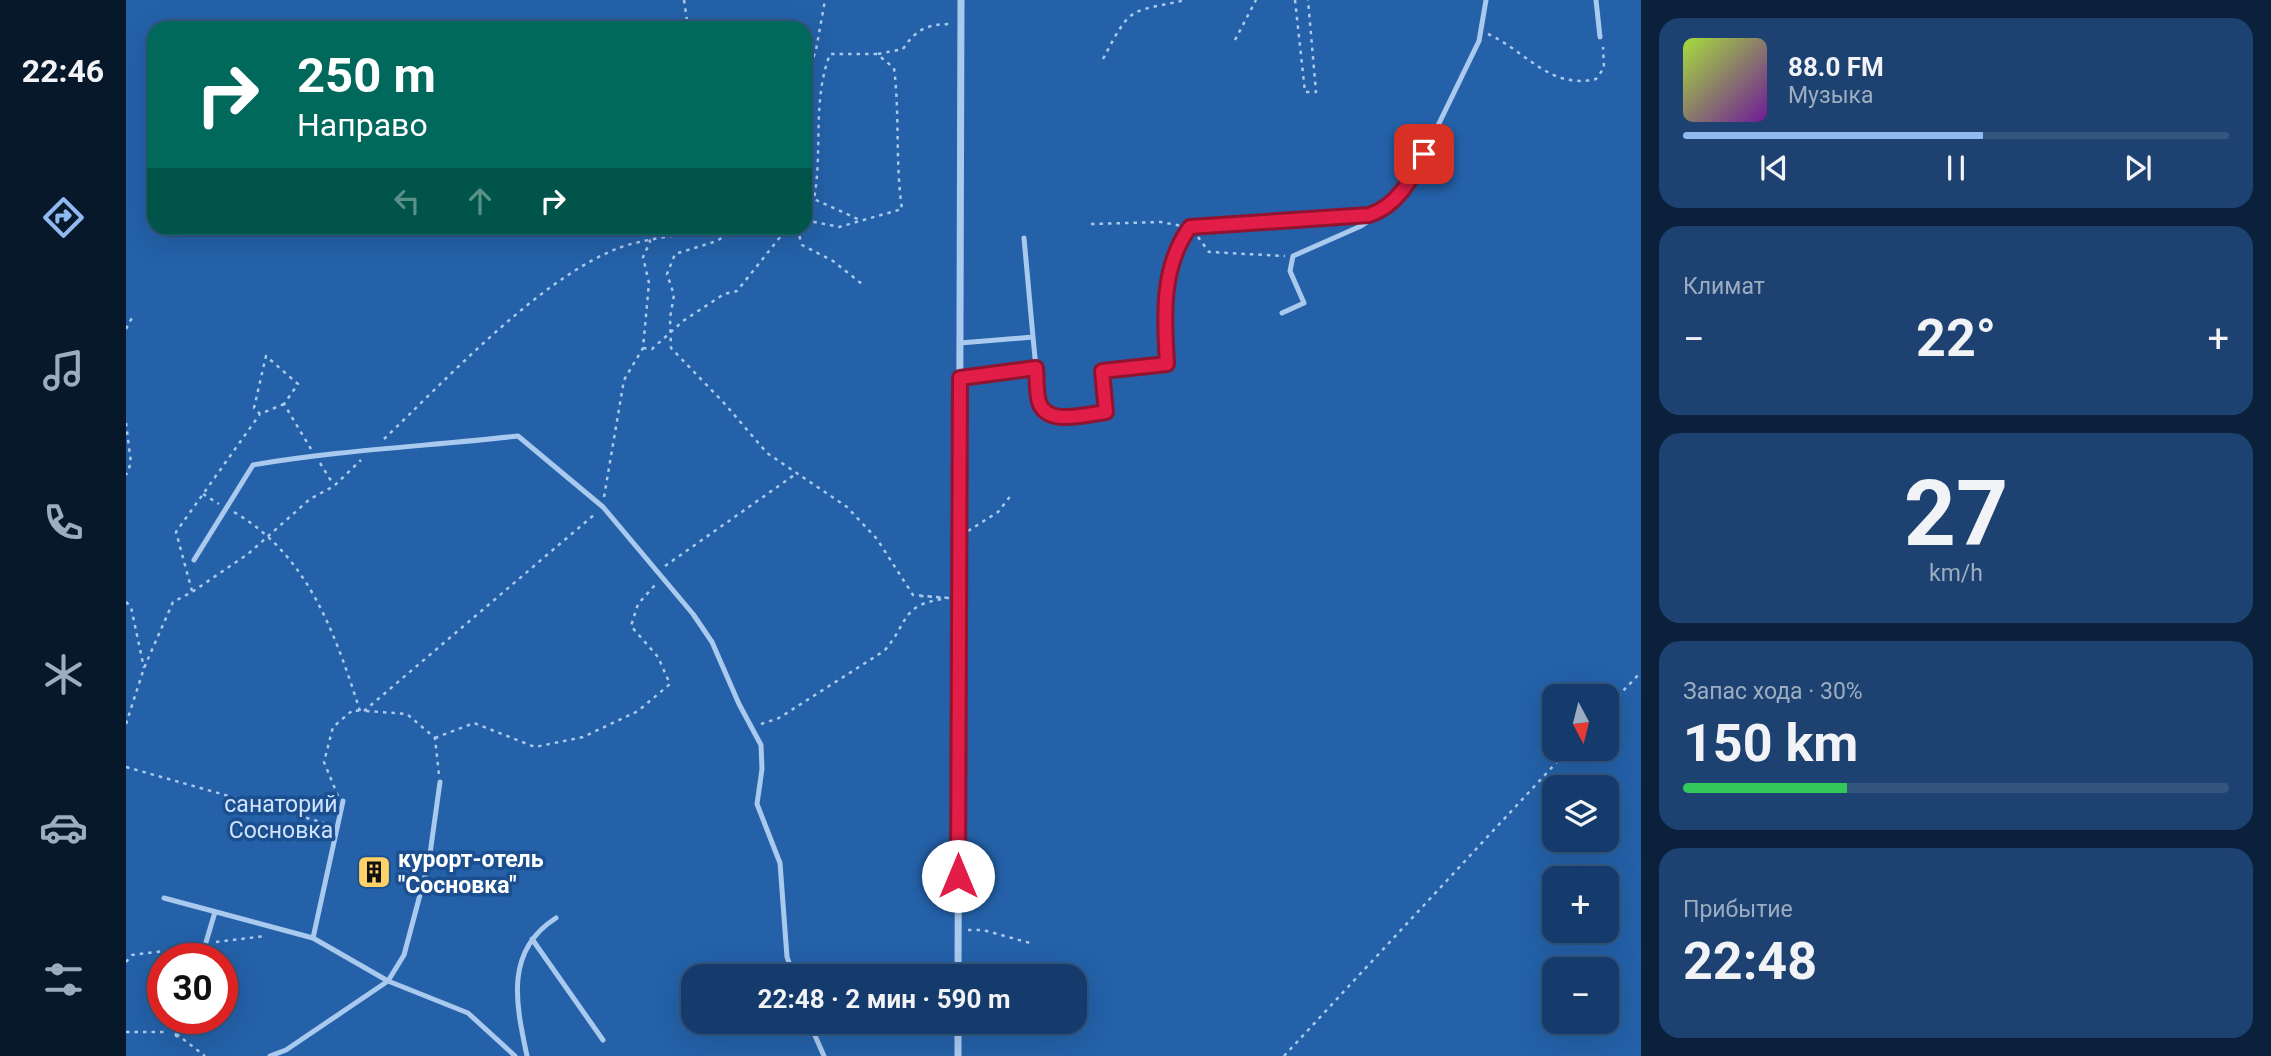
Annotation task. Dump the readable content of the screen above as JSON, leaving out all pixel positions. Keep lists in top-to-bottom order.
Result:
{
  "parks": ["санаторий Сосновка"],
  "places": {
    "building": ["курорт-отель \"Сосновка\""]
  },
  "north": "bottom",
  "page": {
    "tabs": "22:46",
    "turn": ["250 m", "Направо"],
    "song": ["88.0 FM", "Музыка"],
    "tile": [
      "Климат",
      ["27", "km/h"],
      ["Запас хода · 30%", "150 km"],
      ["Прибытие", "22:48"]
    ],
    "heat": ["−", "22°", "+"],
    "map_buttons": ["+", "−"],
    "limit": "30",
    "trip": "22:48 · 2 мин · 590 m"
  }
}
